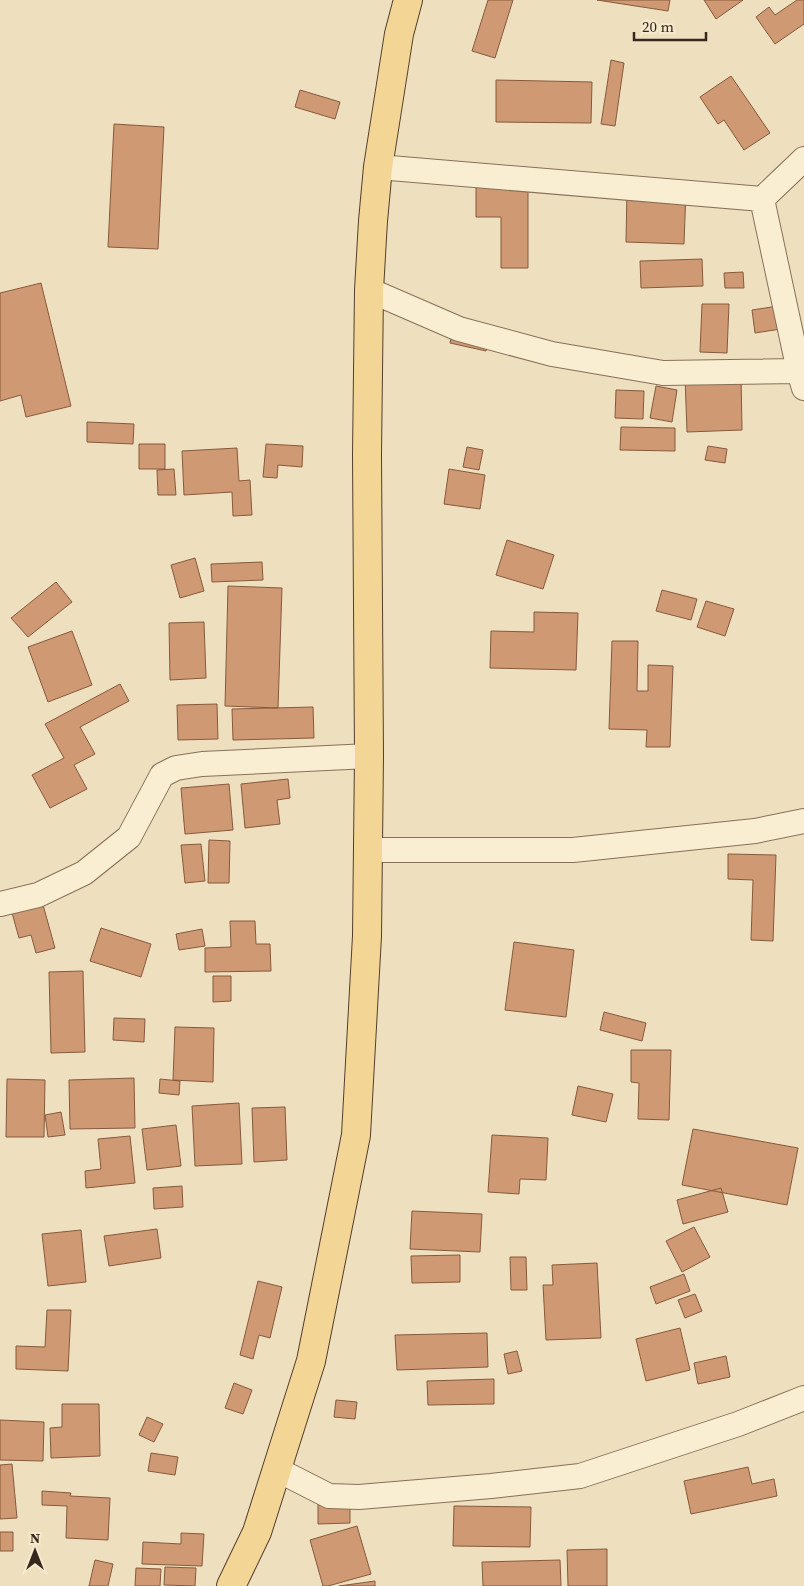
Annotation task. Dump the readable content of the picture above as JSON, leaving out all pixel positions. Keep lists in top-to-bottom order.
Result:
{
  "scale_bar": "20 m",
  "north": "top"
}
